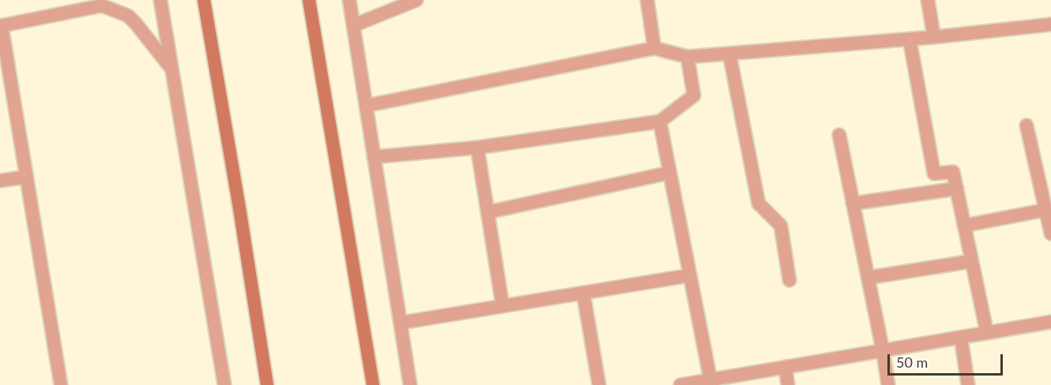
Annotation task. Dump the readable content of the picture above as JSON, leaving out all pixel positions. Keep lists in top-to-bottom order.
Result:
{
  "scale_bar": "50 m"
}
